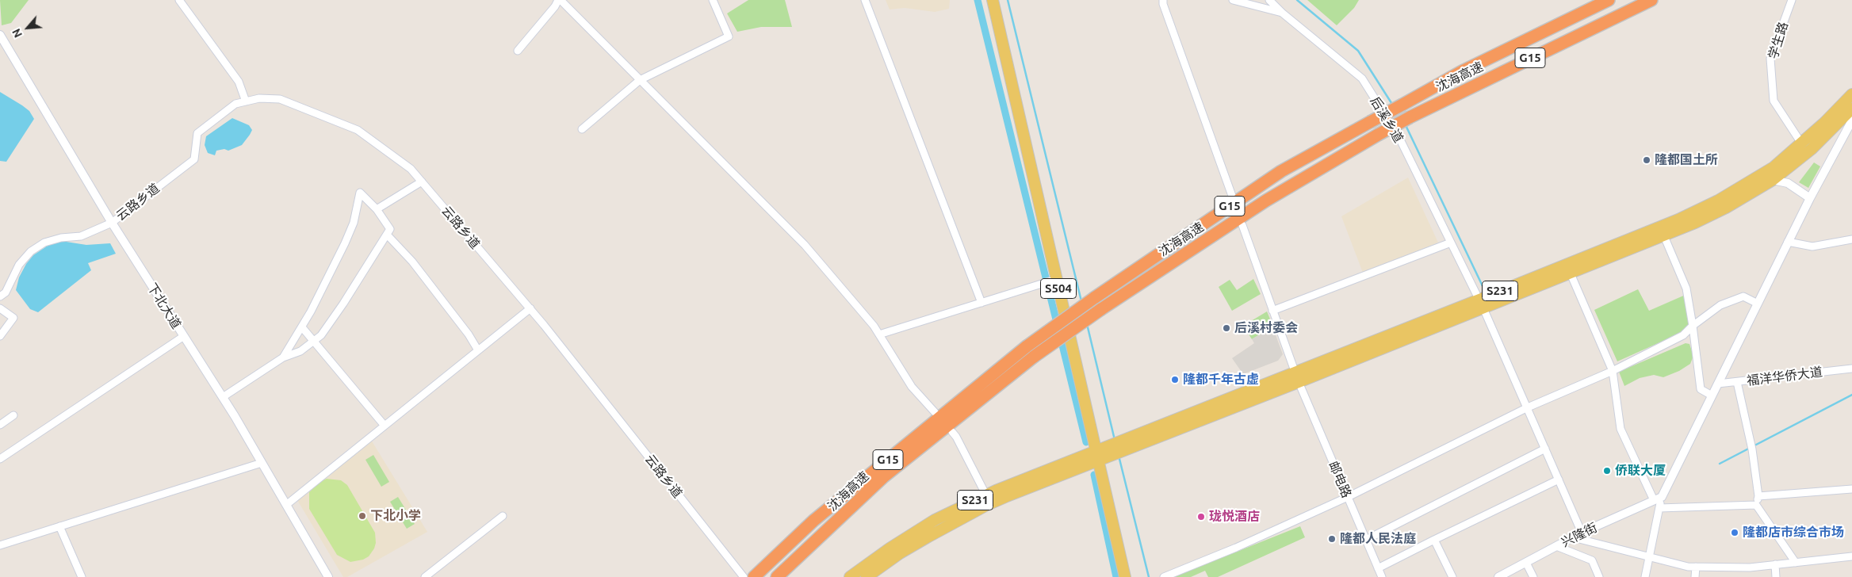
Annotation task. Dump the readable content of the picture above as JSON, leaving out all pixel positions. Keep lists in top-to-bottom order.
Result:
{
  "streets": {
    "highway": ["G15", "沈海高速"],
    "main road": ["S504", "S231"],
    "street": [
      "学生路",
      "后溪乡道",
      "云路乡道",
      "下北大道",
      "福洋华侨大道",
      "邮电路",
      "兴隆街"
    ]
  },
  "crossings": [
    ["学生路", "S231"],
    ["后溪乡道", "S231"],
    ["后溪乡道", "兴隆街"],
    ["云路乡道", "下北大道"],
    ["S504", "S231"],
    ["S231", "邮电路"]
  ],
  "places": [
    "隆都国土所",
    "后溪村委会",
    "隆都千年古虚",
    "侨联大厦",
    "下北小学",
    "珑悦酒店",
    "隆都店市综合市场",
    "隆都人民法庭"
  ],
  "north": "bottom left"
}
